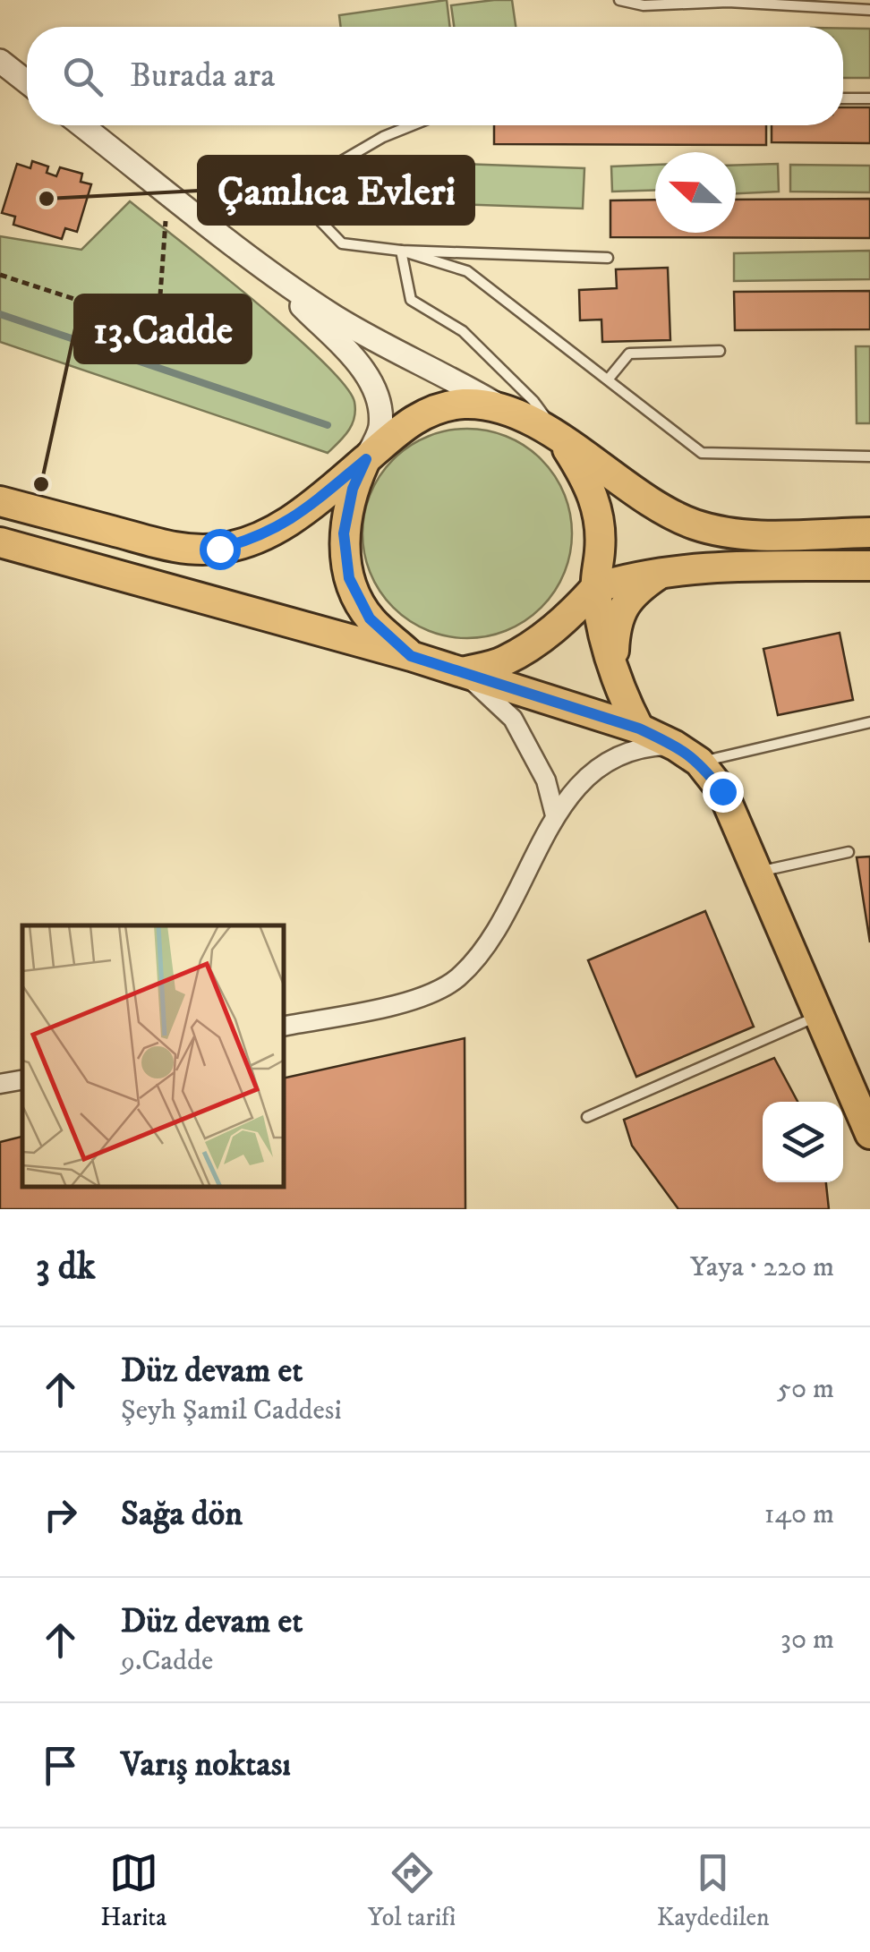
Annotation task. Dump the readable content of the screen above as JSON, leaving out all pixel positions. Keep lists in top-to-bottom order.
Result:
{
  "places": ["Çamlıca Evleri", "13.Cadde"],
  "north": "left",
  "page": {
    "search": "Burada ara",
    "heading": ["3 dk", "Yaya · 220 m"],
    "list": [
      ["Düz devam et", "Şeyh Şamil Caddesi", "50 m"],
      ["Sağa dön", "140 m"],
      ["Düz devam et", "9.Cadde", "30 m"],
      "Varış noktası"
    ],
    "nav": ["Harita", "Yol tarifi", "Kaydedilen"]
  }
}
